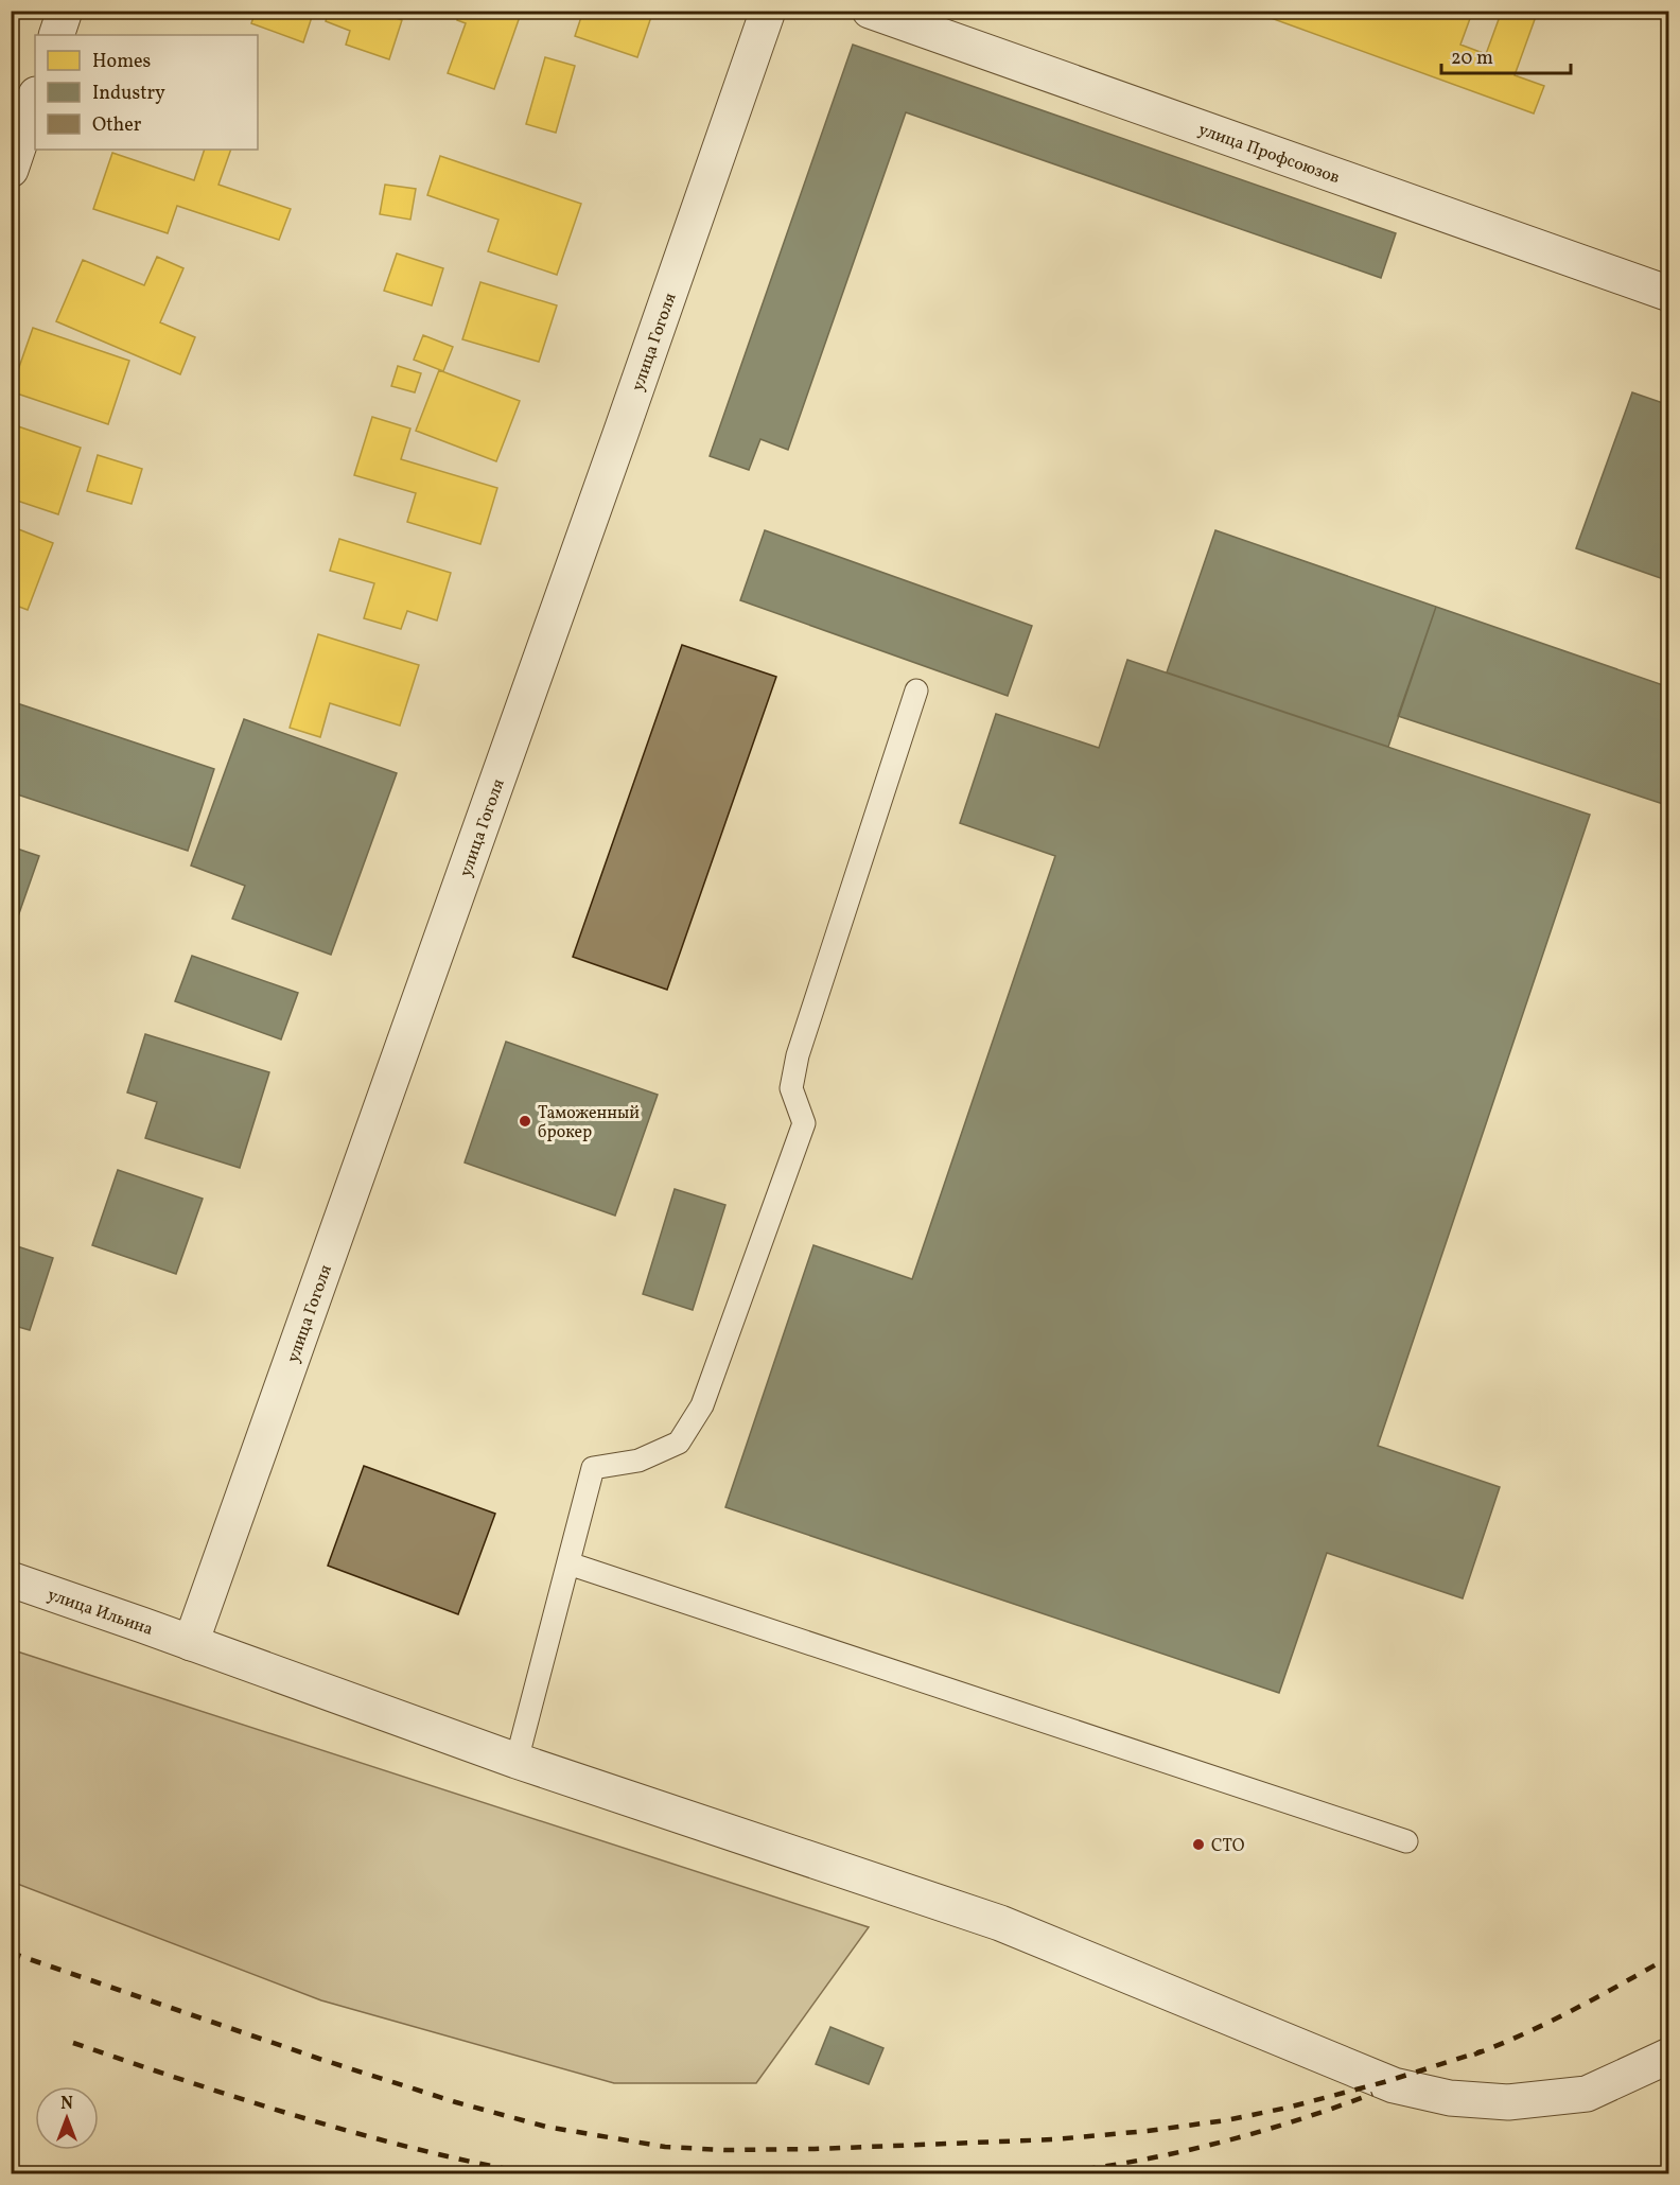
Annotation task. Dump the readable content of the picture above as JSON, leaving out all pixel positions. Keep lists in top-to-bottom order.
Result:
{
  "streets": {
    "street": ["улица Профсоюзов", "улица Гоголя", "улица Ильина"]
  },
  "crossings": [
    ["улица Гоголя", "улица Ильина"]
  ],
  "places": ["Таможенный брокер", "СТО"],
  "legend": ["Homes", "Industry", "Other"],
  "scale_bar": "20 m",
  "north": "top"
}
